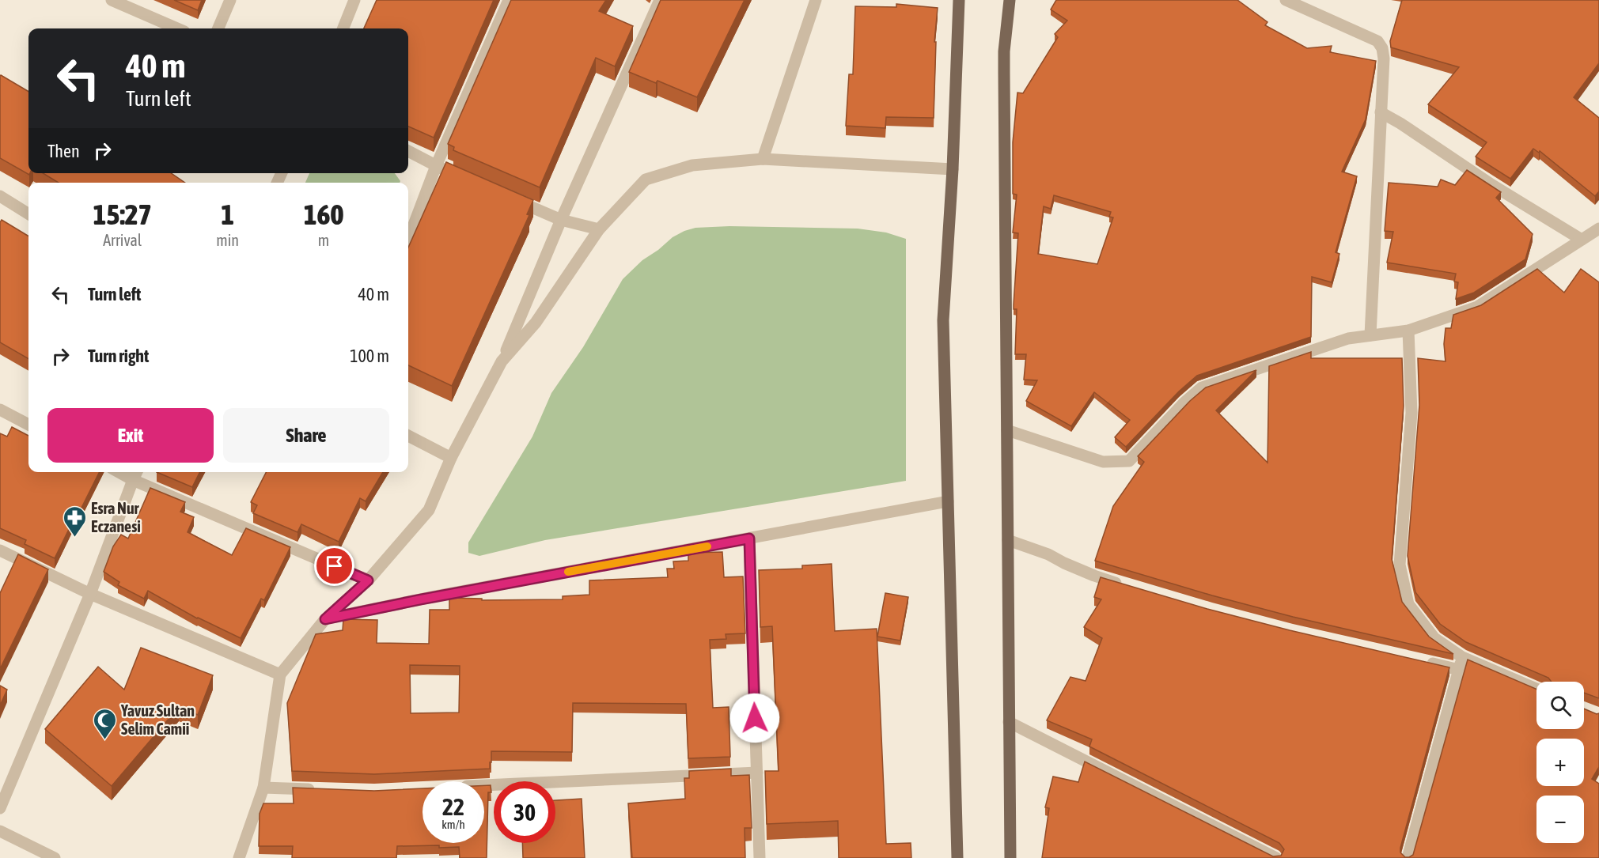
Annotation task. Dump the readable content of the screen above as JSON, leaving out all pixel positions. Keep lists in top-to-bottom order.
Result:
{
  "places": {
    "pharmacy": ["Esra Nur Eczanesi"],
    "mosque": ["Yavuz Sultan Selim Camii"]
  },
  "page": {
    "turn": ["40 m", "Turn left"],
    "then": "Then",
    "eta": [
      "15:27",
      "Arrival",
      "1",
      "min",
      "160",
      "m"
    ],
    "list": [
      {
        "name": "Turn left",
        "value": "40 m"
      },
      {
        "name": "Turn right",
        "value": "100 m"
      }
    ],
    "buttons": ["Exit", "Share"],
    "map_buttons": ["+", "−"],
    "speed": "22 km/h",
    "limit": "30"
  }
}
